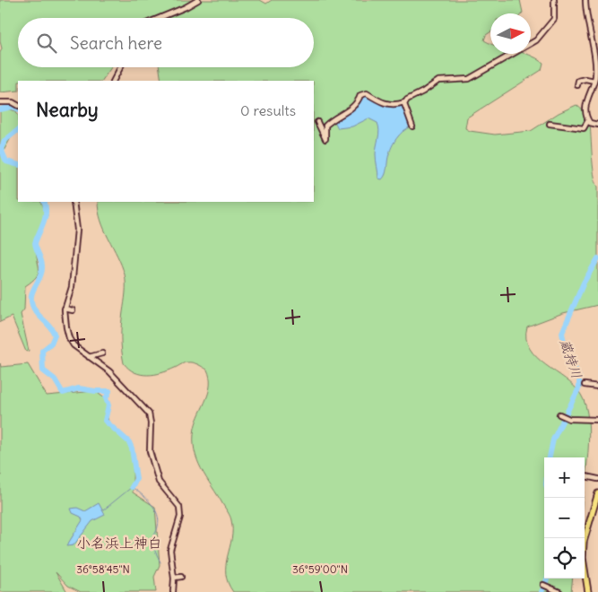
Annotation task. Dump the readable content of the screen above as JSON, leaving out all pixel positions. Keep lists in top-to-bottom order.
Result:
{
  "districts": ["小名浜上神白"],
  "water": ["蔵持川"],
  "north": "right",
  "page": {
    "search": "Search here",
    "heading": ["Nearby", "0 results"],
    "map_buttons": ["+", "−"]
  },
  "coordinates": ["36°58'45\"N", "36°59'00\"N"]
}
